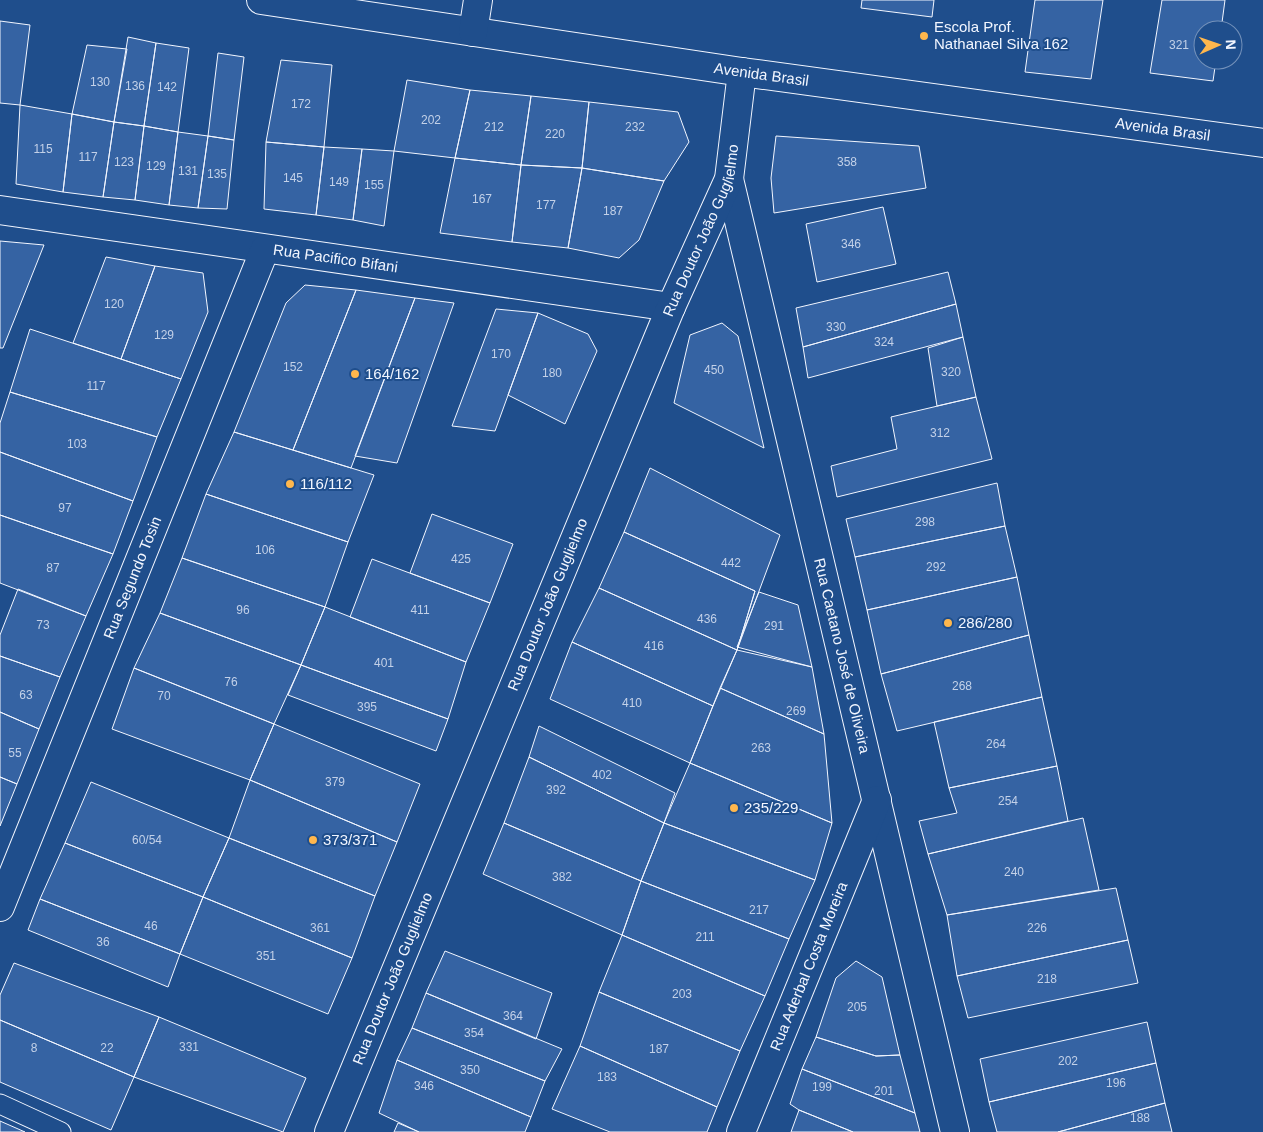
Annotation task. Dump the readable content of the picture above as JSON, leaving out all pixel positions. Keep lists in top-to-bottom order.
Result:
{
  "streets": {
    "street": [
      "Avenida Brasil",
      "Rua Doutor João Guglielmo",
      "Rua Pacifico Bifani",
      "Rua Segundo Tosin",
      "Rua Caetano José de Oliveira",
      "Rua Aderbal Costa Moreira"
    ]
  },
  "crossings": [
    ["Avenida Brasil", "Rua Doutor João Guglielmo"],
    ["Rua Doutor João Guglielmo", "Rua Pacifico Bifani"],
    ["Rua Doutor João Guglielmo", "Rua Caetano José de Oliveira"],
    ["Rua Pacifico Bifani", "Rua Segundo Tosin"],
    ["Rua Caetano José de Oliveira", "Rua Aderbal Costa Moreira"]
  ],
  "places": [
    "Escola Prof. Nathanael Silva 162",
    "164/162",
    "116/112",
    "286/280",
    "235/229",
    "373/371"
  ],
  "house_numbers": [
    "321",
    "130",
    "136",
    "142",
    "172",
    "202",
    "212",
    "232",
    "220",
    "115",
    "117",
    "123",
    "358",
    "129",
    "131",
    "135",
    "145",
    "149",
    "155",
    "167",
    "177",
    "187",
    "346",
    "120",
    "330",
    "129",
    "324",
    "170",
    "152",
    "450",
    "320",
    "180",
    "117",
    "312",
    "103",
    "97",
    "298",
    "106",
    "425",
    "442",
    "292",
    "87",
    "96",
    "411",
    "436",
    "73",
    "291",
    "416",
    "401",
    "76",
    "268",
    "63",
    "70",
    "410",
    "395",
    "269",
    "264",
    "263",
    "55",
    "402",
    "379",
    "392",
    "254",
    "60/54",
    "240",
    "382",
    "217",
    "46",
    "361",
    "226",
    "211",
    "36",
    "351",
    "218",
    "203",
    "205",
    "364",
    "354",
    "331",
    "8",
    "22",
    "187",
    "202",
    "350",
    "183",
    "196",
    "346",
    "199",
    "201",
    "188"
  ],
  "north": "right"
}
